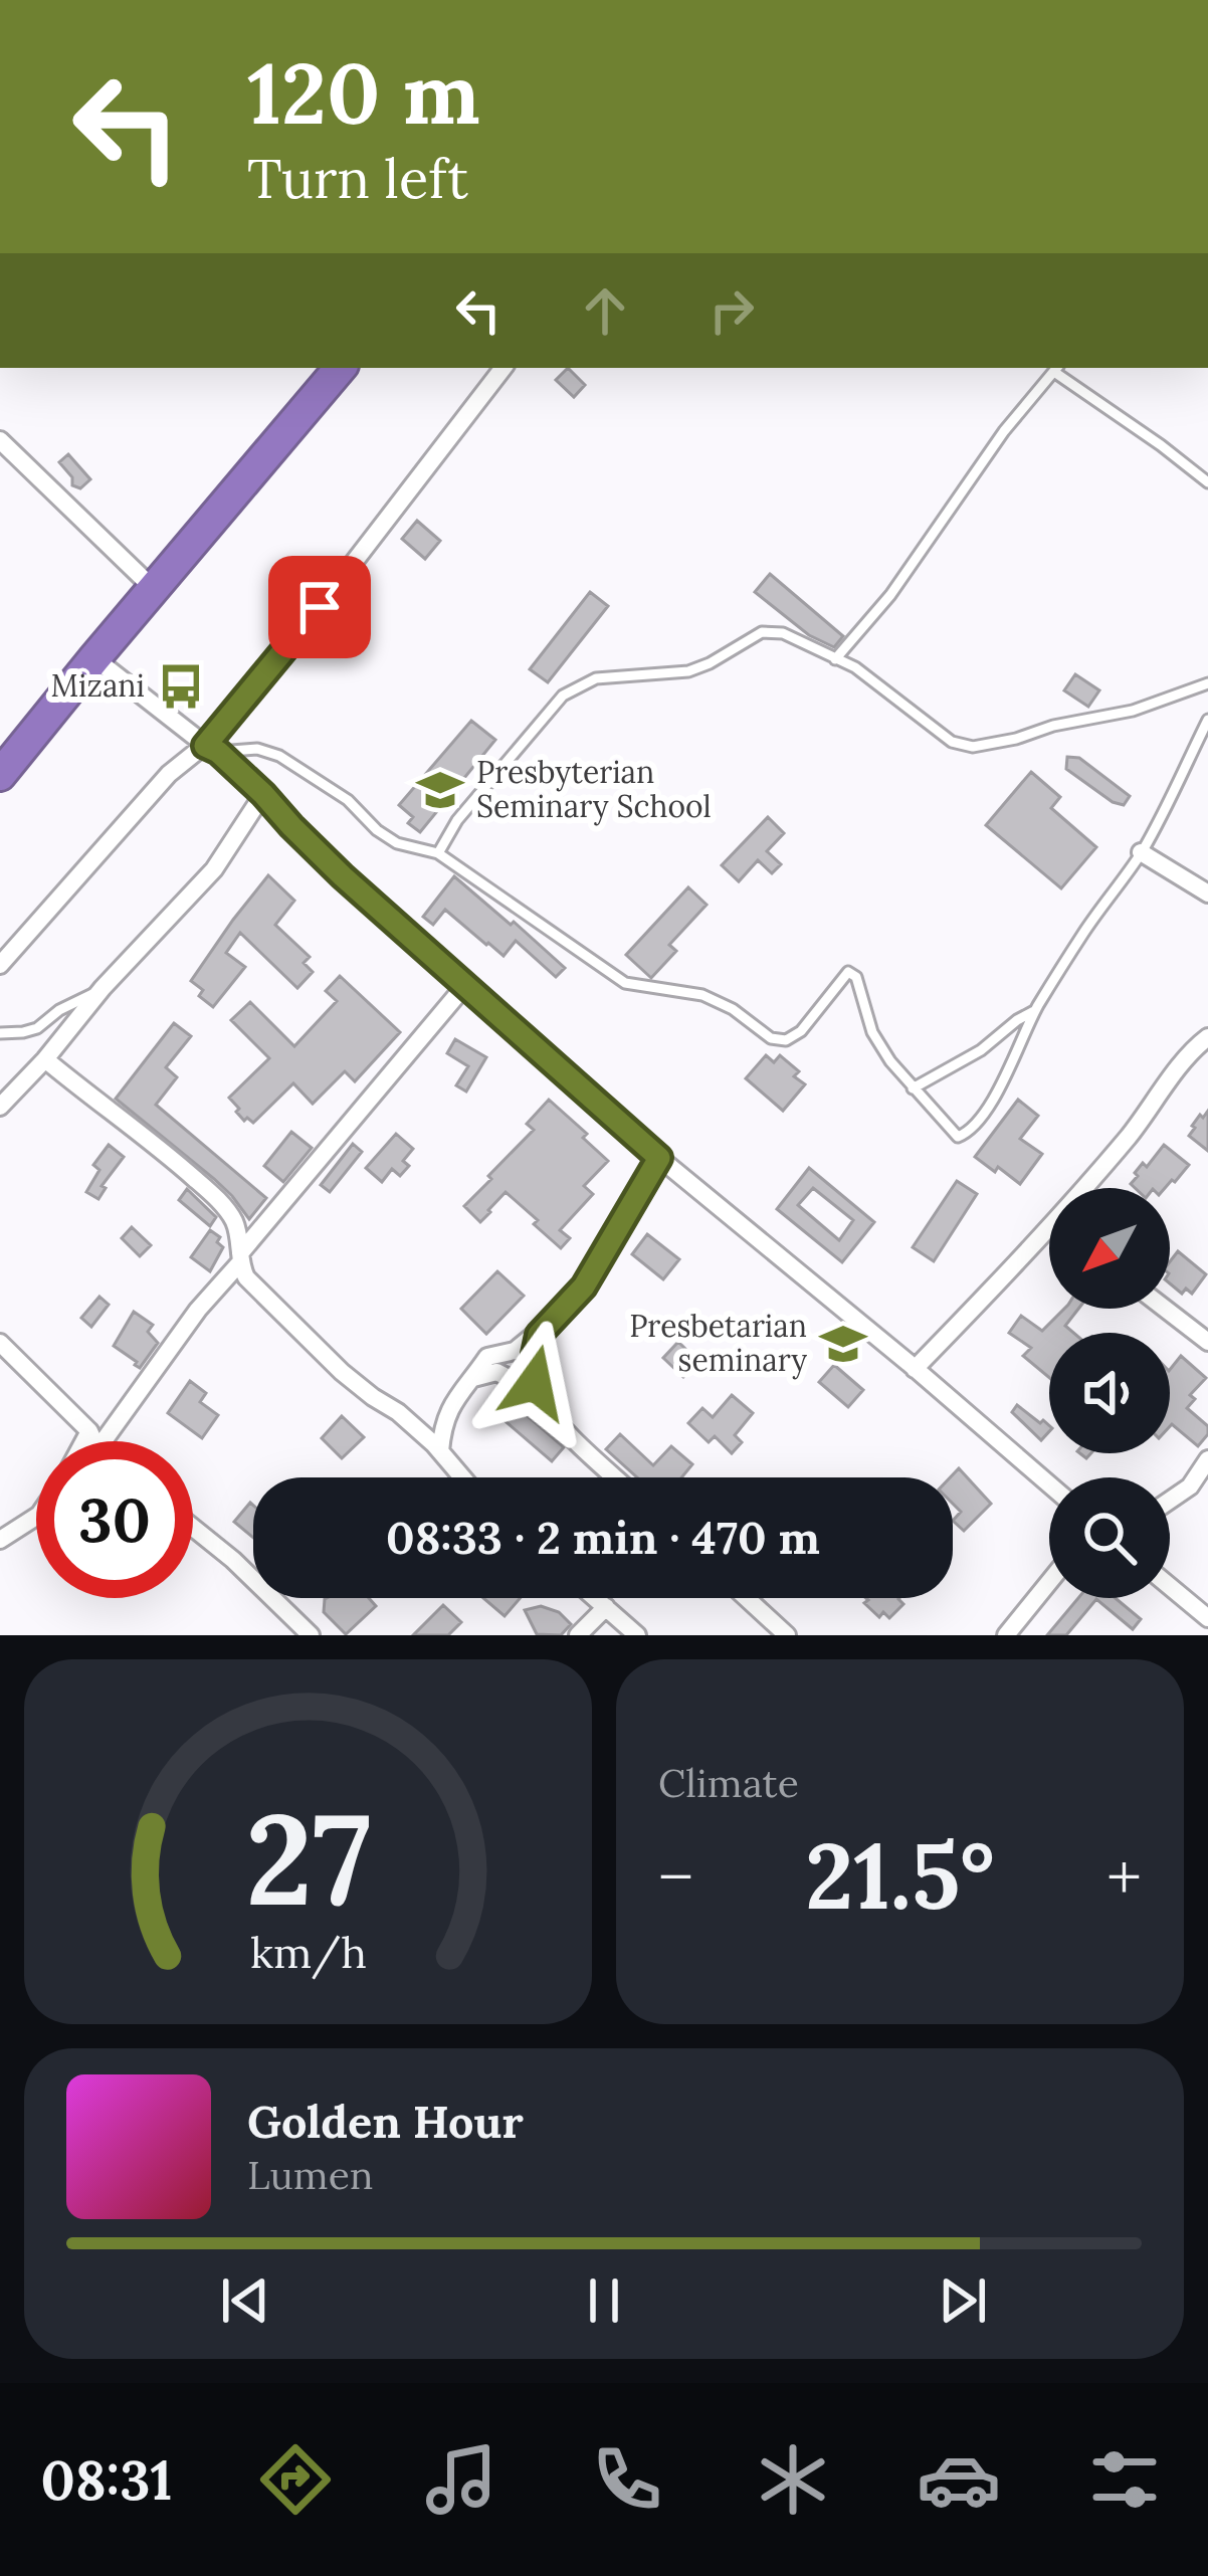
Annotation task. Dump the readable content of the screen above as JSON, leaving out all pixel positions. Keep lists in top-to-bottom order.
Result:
{
  "places": {
    "bus stop": ["Mizani"],
    "school or university": ["Presbyterian Seminary School", "Presbetarian seminary"]
  },
  "north": "bottom left",
  "page": {
    "turn": ["120 m", "Turn left"],
    "limit": "30",
    "trip": "08:33 · 2 min · 470 m",
    "tile": "Climate",
    "heat": ["−", "21.5°", "+"],
    "song": ["Golden Hour", "Lumen"],
    "tabs": "08:31",
    "gauge": ["27", "km/h"]
  }
}
